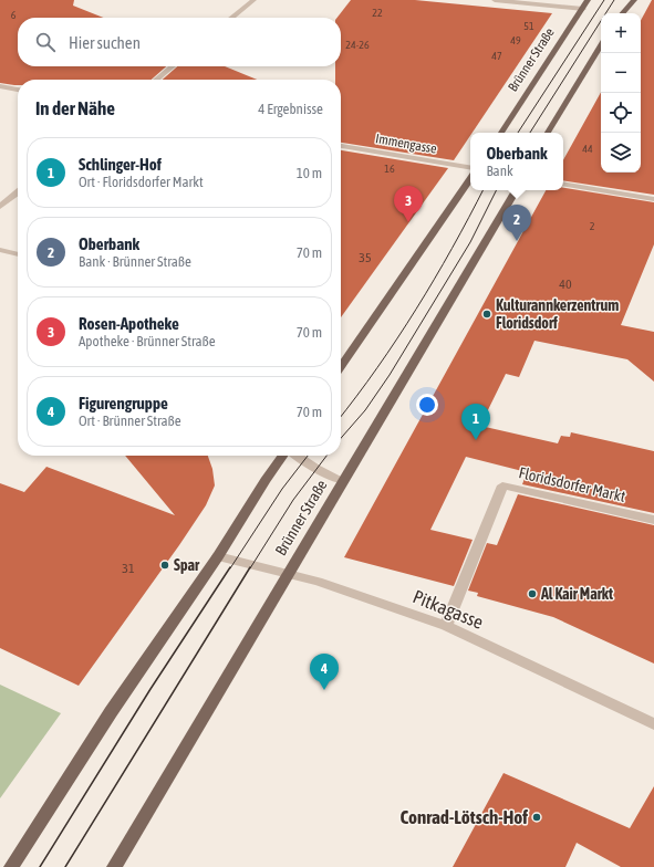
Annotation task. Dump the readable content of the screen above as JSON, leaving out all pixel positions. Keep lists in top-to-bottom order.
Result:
{
  "streets": {
    "main road": ["Brünner Straße"],
    "street": ["Immengasse", "Floridsdorfer Markt", "Pitkagasse"]
  },
  "crossings": [
    ["Brünner Straße", "Pitkagasse"],
    ["Floridsdorfer Markt", "Pitkagasse"]
  ],
  "places": [
    "Kulturannkerzentrum Floridsdorf",
    "Spar",
    "Al Kair Markt",
    "Conrad-Lötsch-Hof"
  ],
  "house_numbers": [
    "22",
    "6",
    "51",
    "49",
    "24-26",
    "47",
    "44",
    "16",
    "2",
    "35",
    "40",
    "31"
  ],
  "page": {
    "map_buttons": ["+", "−"],
    "search": "Hier suchen",
    "heading": ["In der Nähe", "4 Ergebnisse"],
    "popup": ["Oberbank", "Bank"],
    "list": [
      {
        "mark": "1",
        "name": "Schlinger-Hof",
        "note": "Ort · Floridsdorfer Markt",
        "value": "10 m"
      },
      {
        "mark": "2",
        "name": "Oberbank",
        "note": "Bank · Brünner Straße",
        "value": "70 m"
      },
      {
        "mark": "3",
        "name": "Rosen-Apotheke",
        "note": "Apotheke · Brünner Straße",
        "value": "70 m"
      },
      {
        "mark": "4",
        "name": "Figurengruppe",
        "note": "Ort · Brünner Straße",
        "value": "70 m"
      }
    ],
    "pins": [
      "3",
      "2",
      "1",
      "4"
    ]
  }
}
